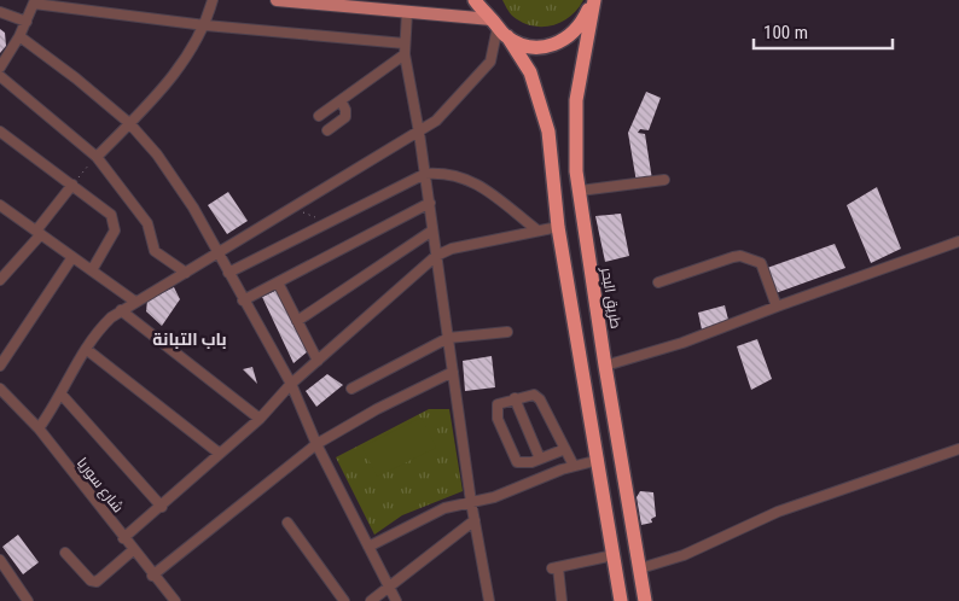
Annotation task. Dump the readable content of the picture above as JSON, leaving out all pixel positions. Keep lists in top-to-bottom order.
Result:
{
  "streets": {
    "highway": ["طريق البحر"],
    "street": ["شارع سوريا"]
  },
  "districts": ["باب التبانة"],
  "scale_bar": "100 m"
}
